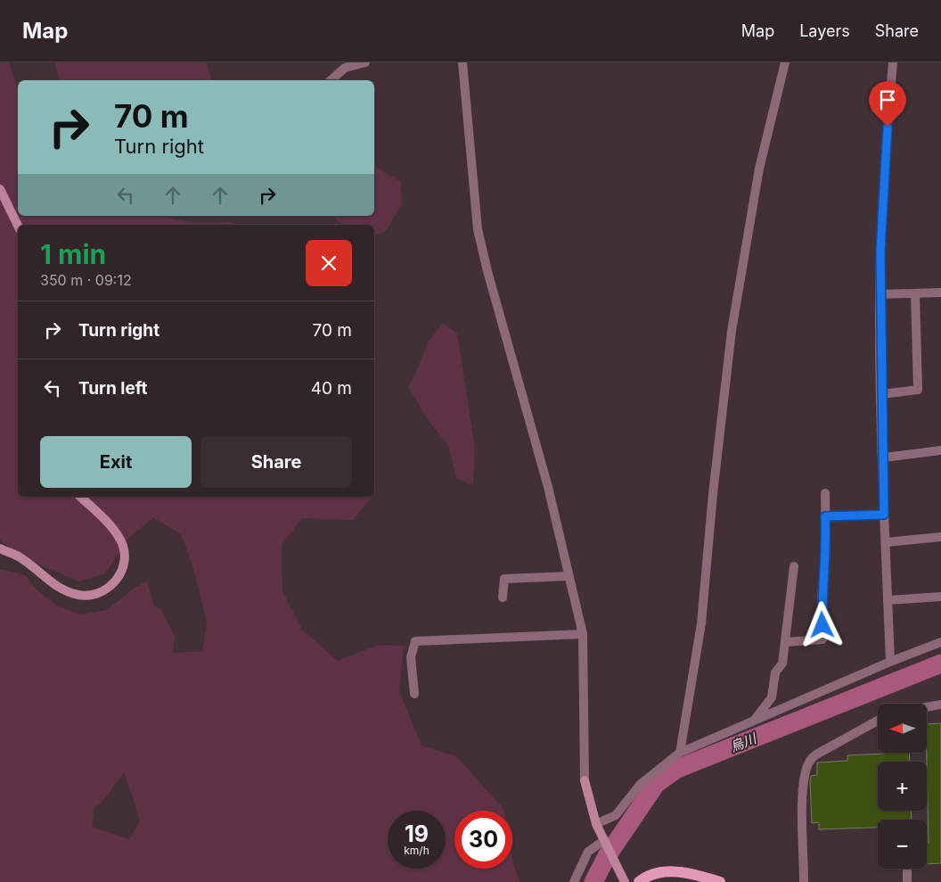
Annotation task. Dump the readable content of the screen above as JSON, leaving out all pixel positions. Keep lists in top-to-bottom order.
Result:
{
  "water": ["烏川"],
  "north": "left",
  "page": {
    "header": "Map",
    "nav": ["Map", "Layers", "Share"],
    "turn": ["70 m", "Turn right"],
    "heading": ["1 min", "350 m · 09:12"],
    "list": [
      {
        "name": "Turn right",
        "value": "70 m"
      },
      {
        "name": "Turn left",
        "value": "40 m"
      }
    ],
    "buttons": ["Exit", "Share"],
    "map_buttons": ["+", "−"],
    "speed": "19 km/h",
    "limit": "30"
  }
}
